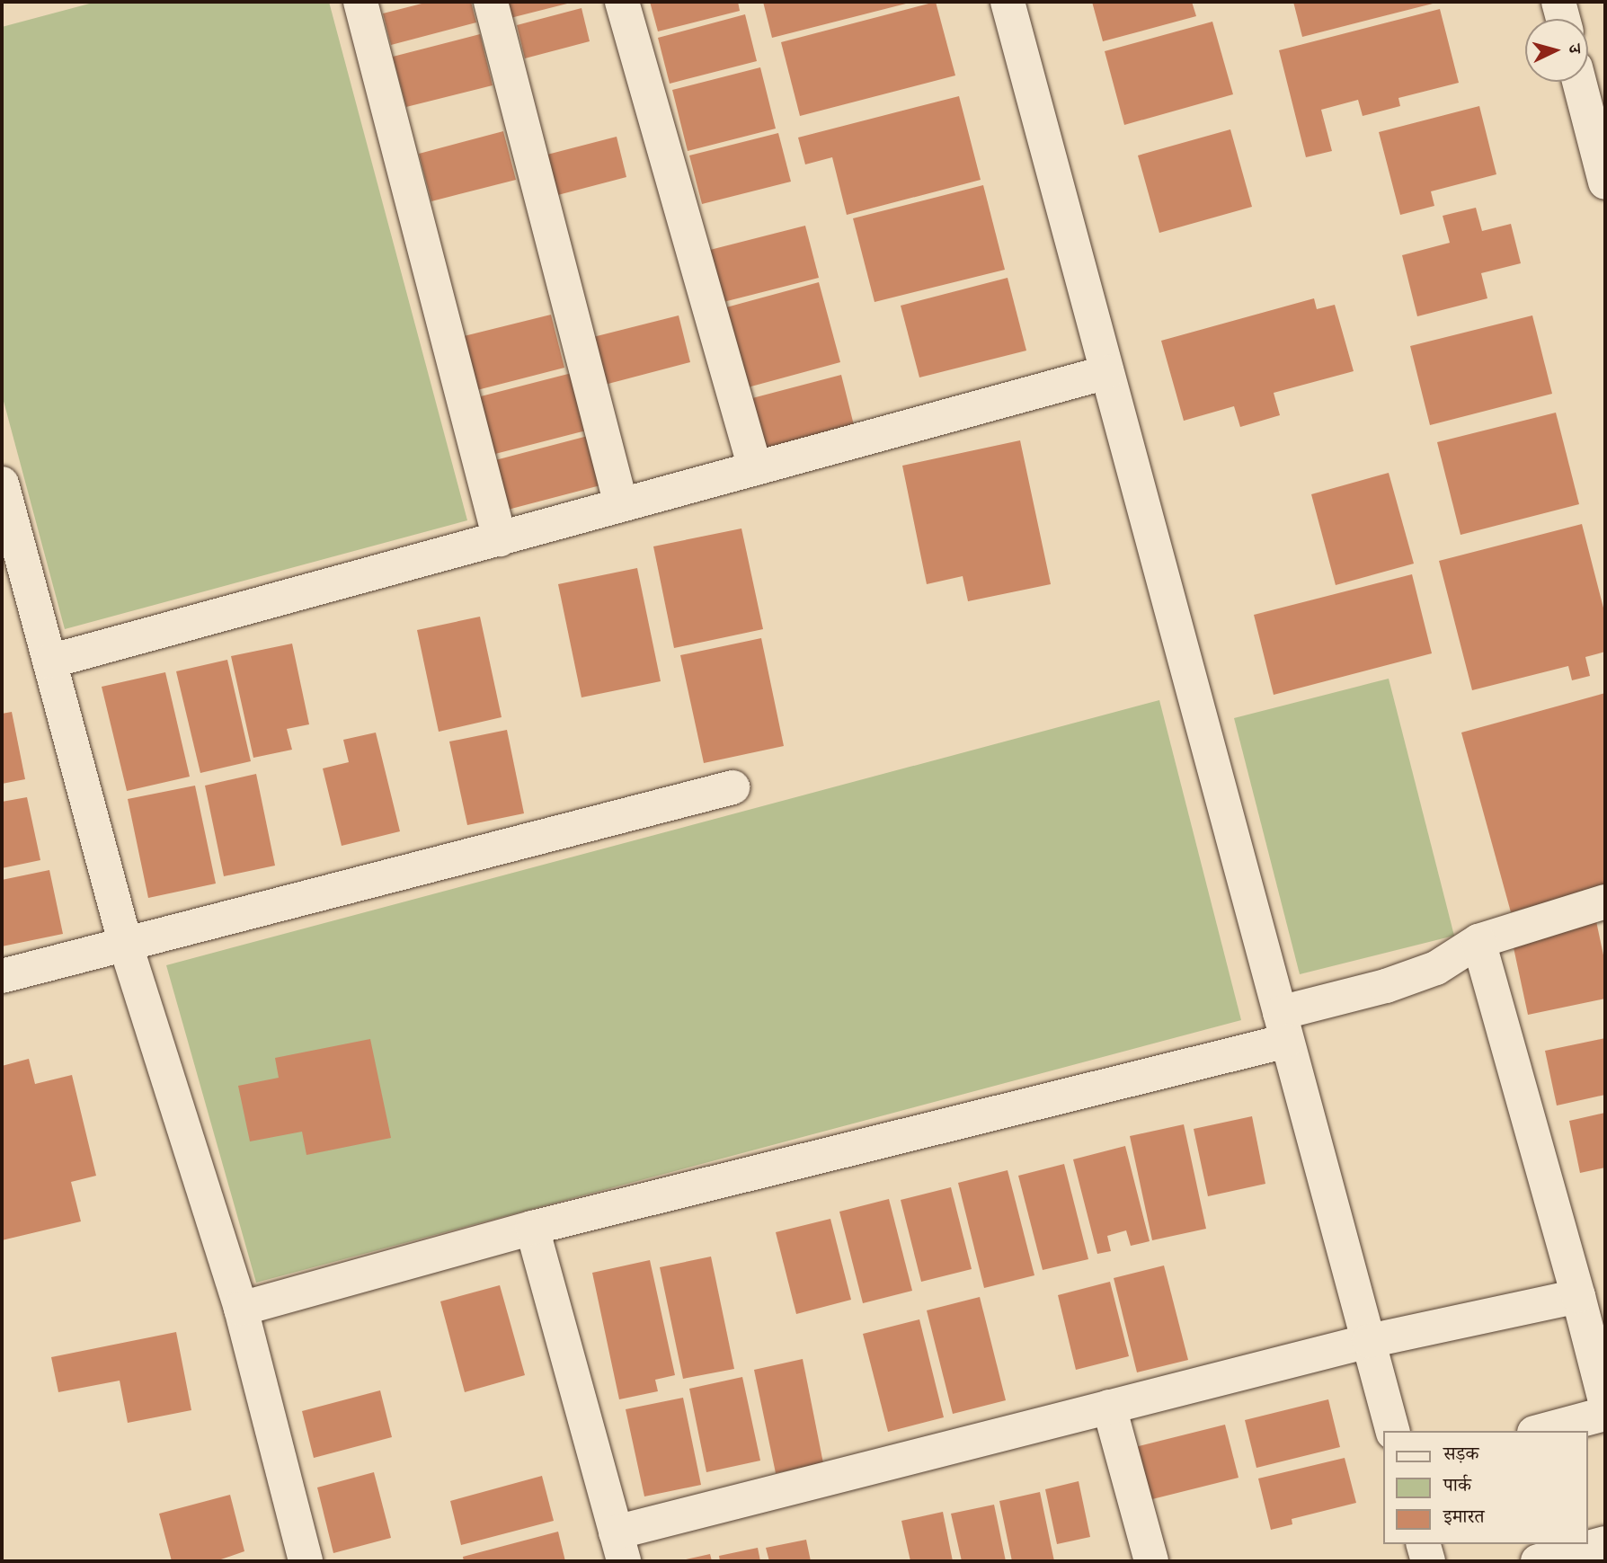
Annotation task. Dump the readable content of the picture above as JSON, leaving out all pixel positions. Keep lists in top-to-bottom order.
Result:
{
  "legend": ["सड़क", "पार्क", "इमारत"],
  "north": "right"
}
